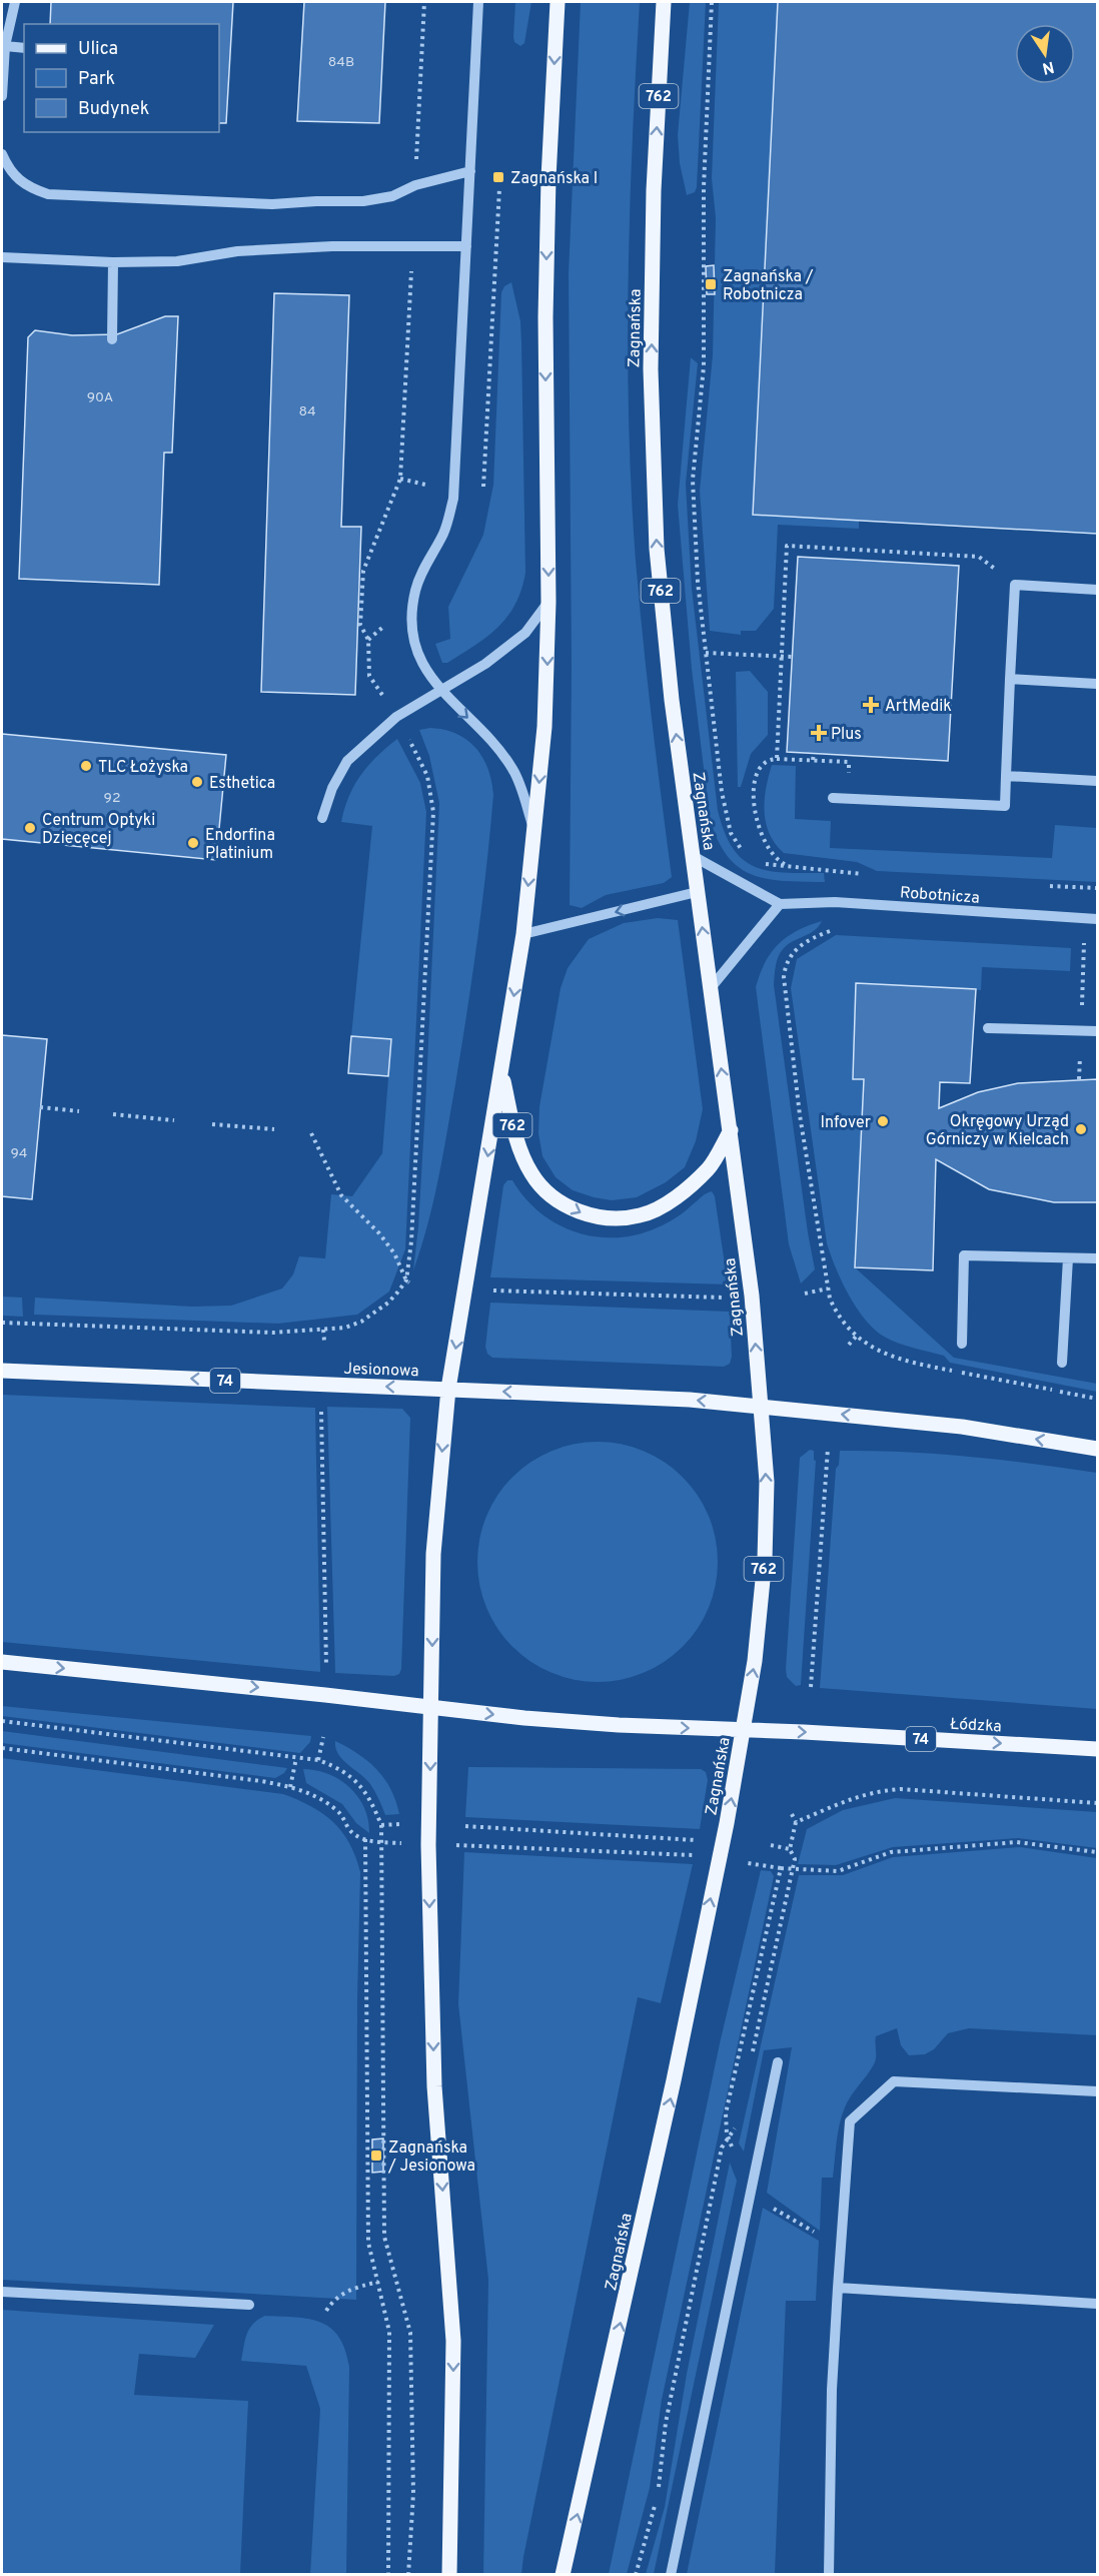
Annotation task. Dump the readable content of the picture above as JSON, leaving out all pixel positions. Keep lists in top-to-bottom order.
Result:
{
  "streets": {
    "main road": [
      "762",
      "Zagnańska",
      "Jesionowa",
      "74",
      "Łódzka"
    ],
    "street": ["Robotnicza"]
  },
  "crossings": [
    ["762", "Zagnańska"],
    ["762", "Jesionowa"],
    ["762", "74"],
    ["Zagnańska", "Jesionowa"],
    ["Zagnańska", "74"],
    ["Zagnańska", "Łódzka"],
    ["Jesionowa", "74"],
    ["74", "Łódzka"]
  ],
  "one_way": ["Jesionowa", "Łódzka"],
  "places": {
    "transit": ["Zagnańska I", "Zagnańska / Robotnicza", "Zagnańska / Jesionowa"],
    "health": ["ArtMedik", "Plus"],
    "other": [
      "TLC Łożyska",
      "Esthetica",
      "Centrum Optyki Dziecęcej",
      "Endorfina Platinium",
      "Infover",
      "Okręgowy Urząd Górniczy w Kielcach"
    ]
  },
  "house_numbers": [
    "84B",
    "90A",
    "84",
    "92",
    "94"
  ],
  "legend": ["Ulica", "Park", "Budynek"],
  "north": "bottom"
}
